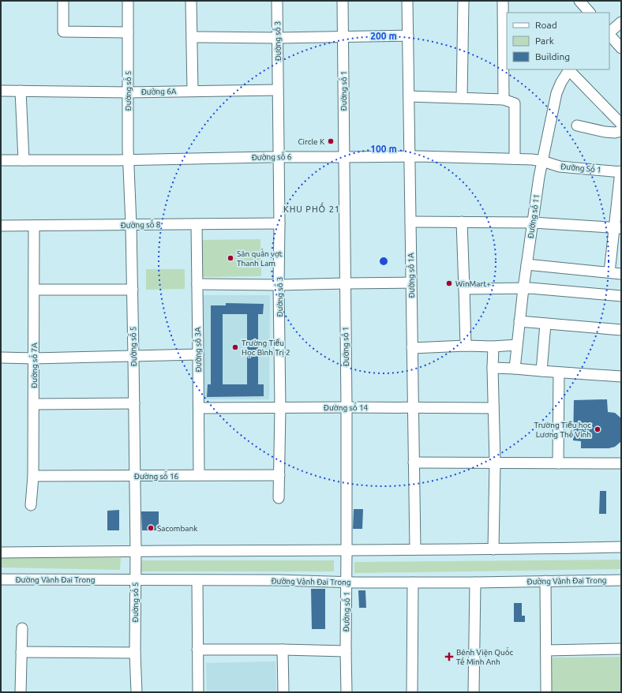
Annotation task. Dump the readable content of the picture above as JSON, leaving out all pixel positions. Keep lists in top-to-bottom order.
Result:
{
  "streets": {
    "street": [
      "Đường số 3",
      "Đường số 5",
      "Đường số 1",
      "Đường 6A",
      "Đường số 6",
      "Đường Số 1",
      "Đường số 11",
      "Đường số 8",
      "Đường số 1A",
      "Đường số 3A",
      "Đường số 7A",
      "Đường số 14",
      "Đường số 16",
      "Đường Vành Đai Trong"
    ]
  },
  "crossings": [
    ["Đường số 3", "Đường 6A"],
    ["Đường số 3", "Đường số 6"],
    ["Đường số 3", "Đường số 8"],
    ["Đường số 3", "Đường số 14"],
    ["Đường số 3", "Đường số 16"],
    ["Đường số 5", "Đường 6A"],
    ["Đường số 5", "Đường số 6"],
    ["Đường số 5", "Đường số 8"],
    ["Đường số 5", "Đường số 16"],
    ["Đường số 5", "Đường Vành Đai Trong"],
    ["Đường số 1", "Đường số 6"],
    ["Đường số 1", "Đường số 14"],
    ["Đường số 1", "Đường Vành Đai Trong"],
    ["Đường số 6", "Đường Số 1"],
    ["Đường số 6", "Đường số 11"],
    ["Đường số 6", "Đường số 1A"],
    ["Đường Số 1", "Đường số 11"],
    ["Đường số 8", "Đường số 3A"],
    ["Đường số 8", "Đường số 7A"],
    ["Đường số 1A", "Đường số 14"],
    ["Đường số 3A", "Đường số 14"],
    ["Đường số 3A", "Đường số 16"],
    ["Đường số 7A", "Đường số 16"]
  ],
  "districts": ["KHU PHỐ 21"],
  "places": {
    "other": [
      "Circle K",
      "Sân quần vợt Thanh Lam",
      "WinMart+",
      "Trường Tiểu Học Bình Trị 2",
      "Trường Tiểu học Lương Thế Vinh",
      "Sacombank"
    ],
    "health": ["Bệnh Viện Quốc Tế Minh Anh"]
  },
  "legend": ["Road", "Park", "Building"],
  "rings": ["200 m", "100 m"]
}
